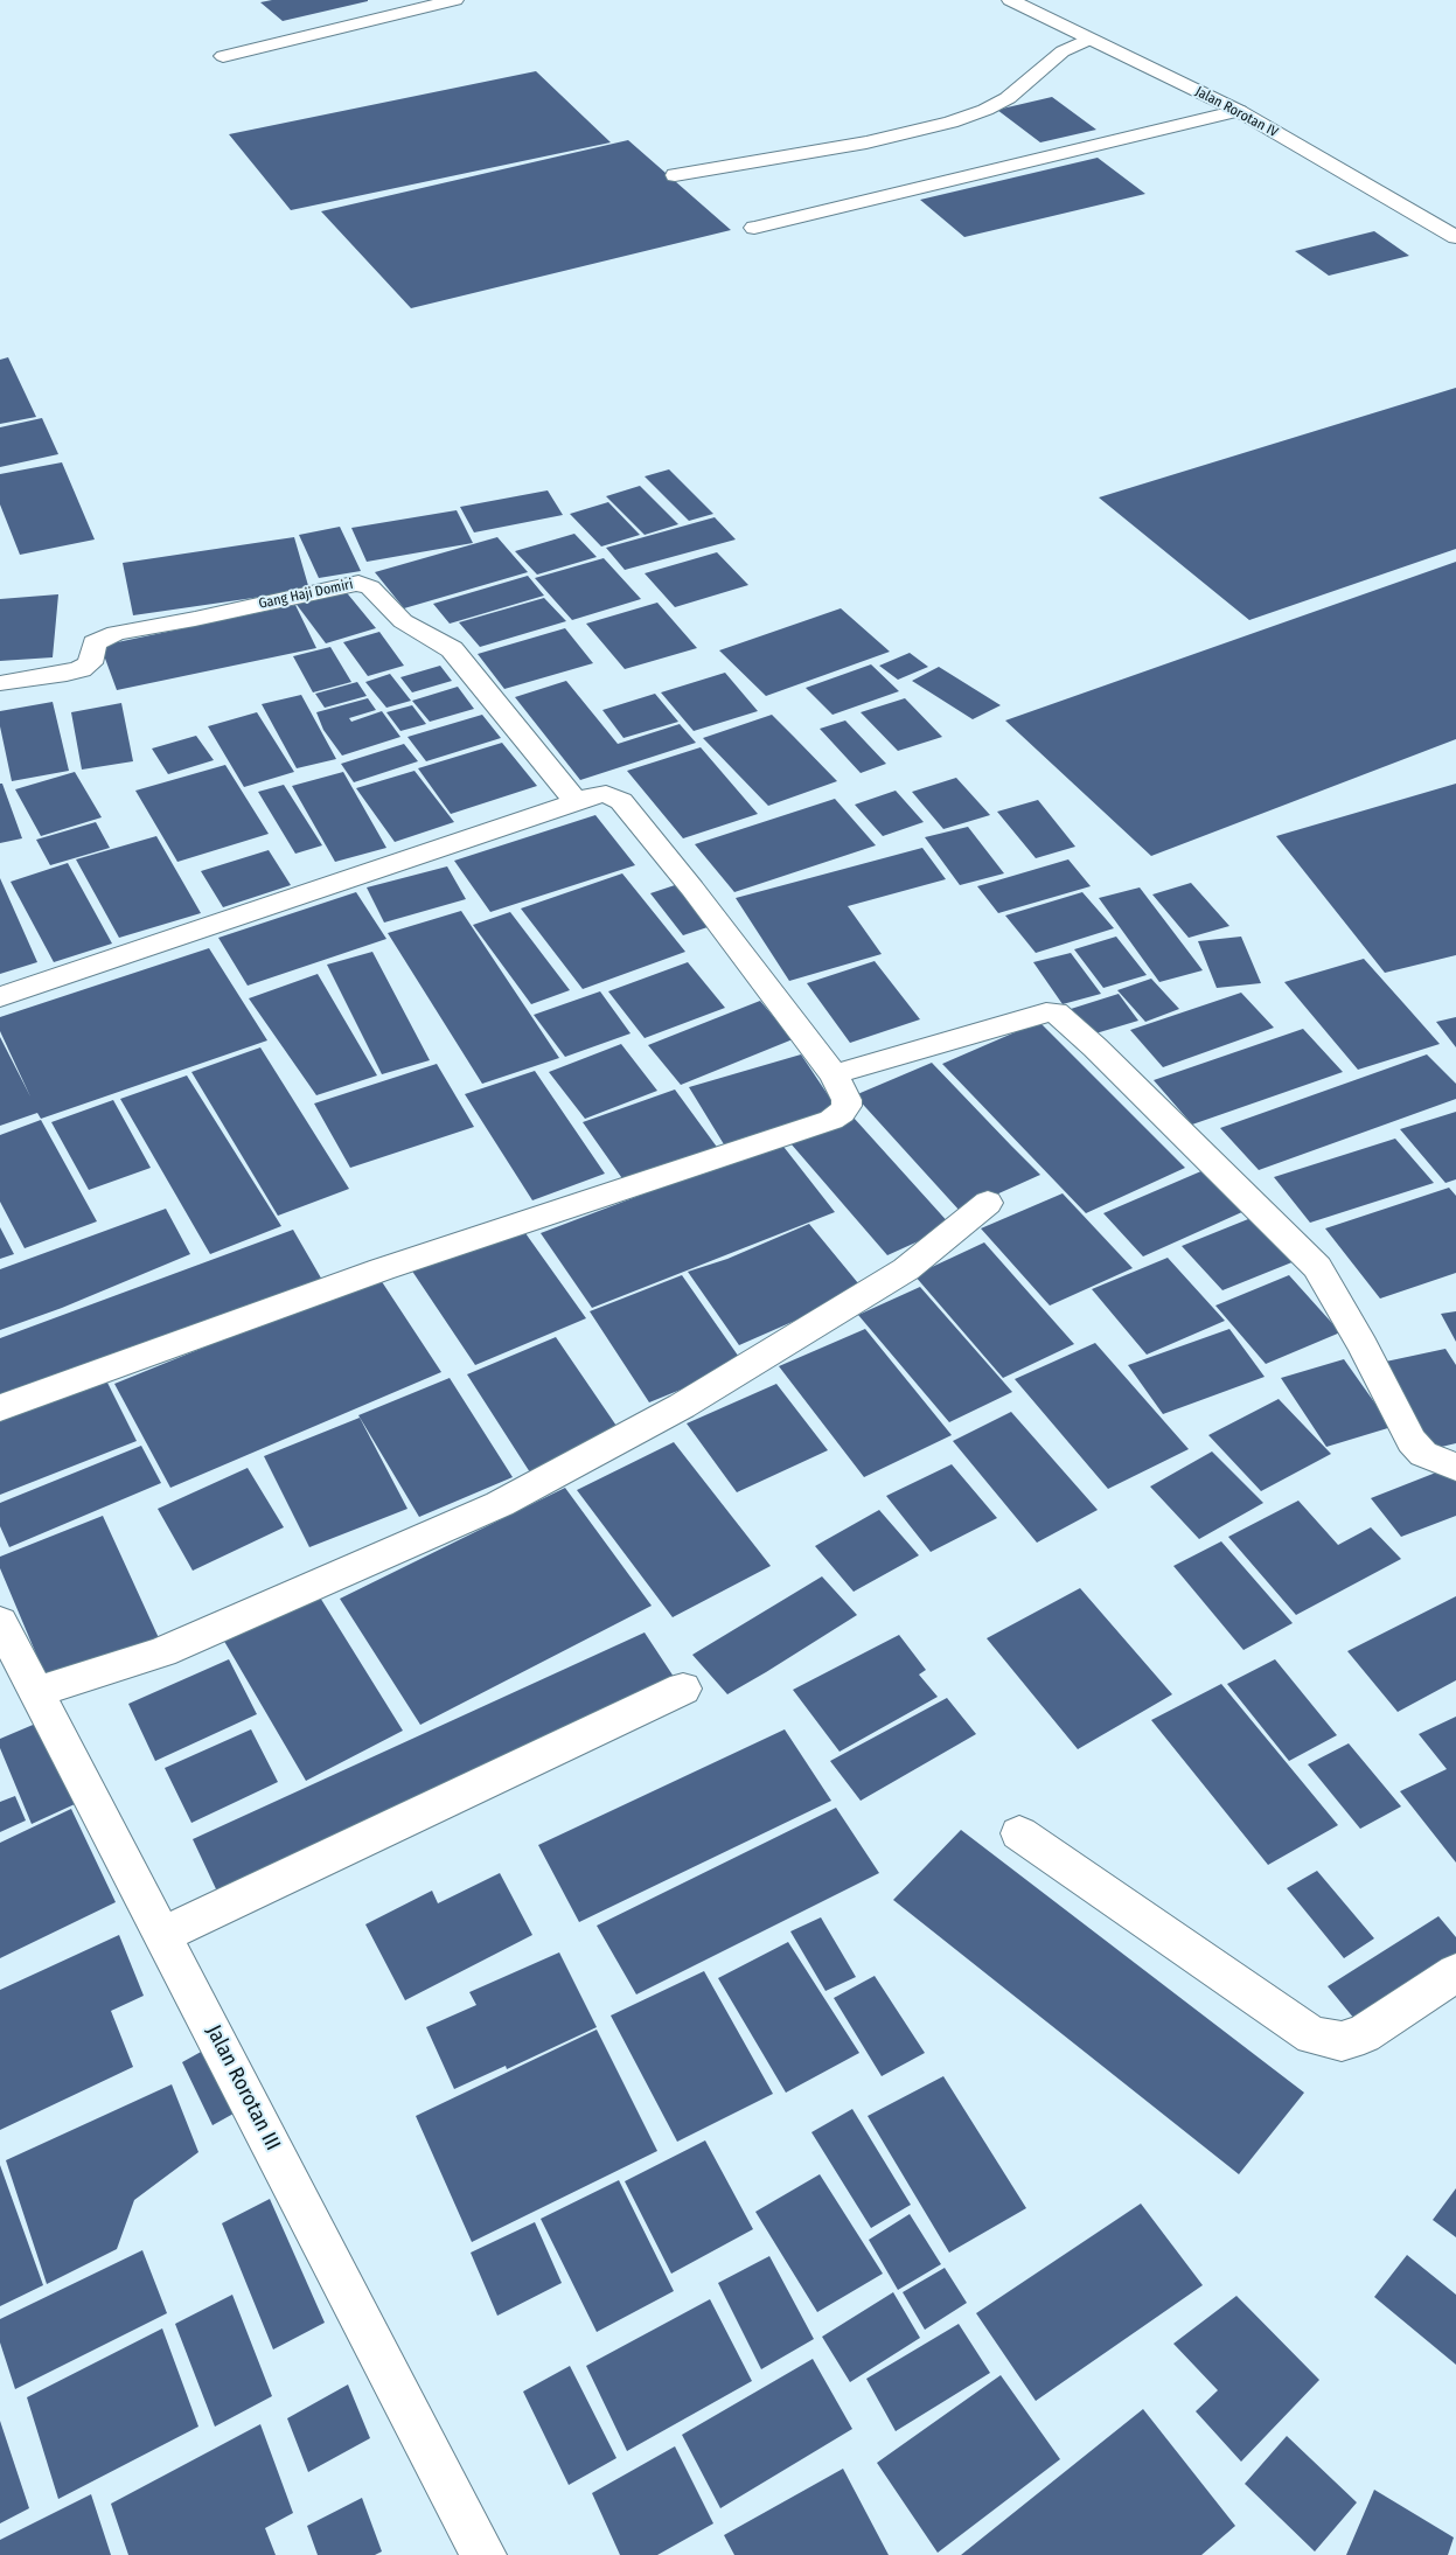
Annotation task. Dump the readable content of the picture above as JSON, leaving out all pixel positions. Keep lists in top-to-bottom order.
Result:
{
  "streets": {
    "street": ["Jalan Rorotan IV", "Gang Haji Domiri", "Jalan Rorotan III"]
  }
}
